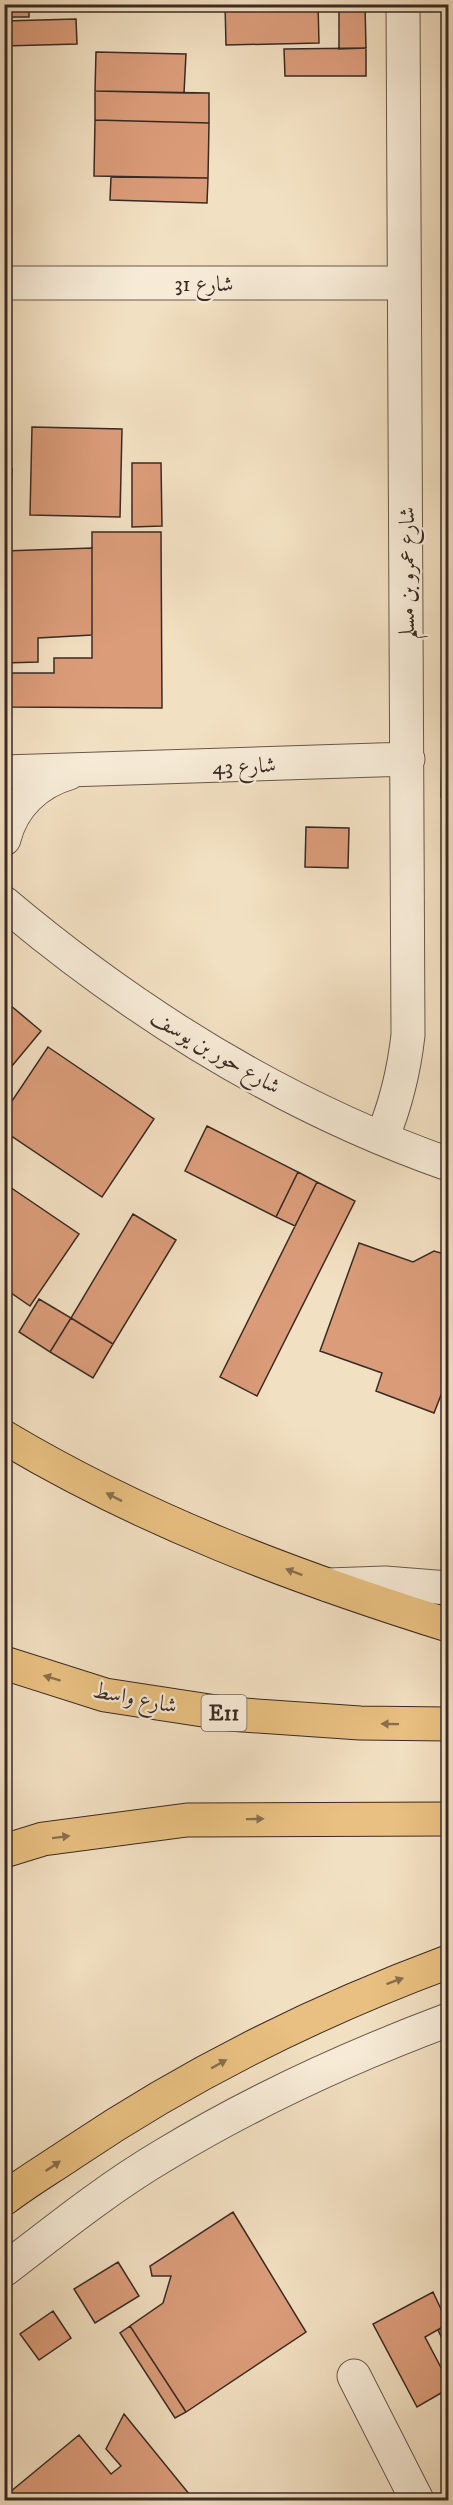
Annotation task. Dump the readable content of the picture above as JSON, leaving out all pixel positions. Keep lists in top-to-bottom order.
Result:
{
  "streets": {
    "highway": ["شارع واسط", "E11"],
    "street": [
      "شارع 31",
      "شارع عمرو بن مسلم",
      "شارع 43",
      "شارع حور بن يوسف"
    ]
  },
  "crossings": [
    ["شارع 31", "شارع عمرو بن مسلم"],
    ["شارع عمرو بن مسلم", "شارع 43"],
    ["شارع عمرو بن مسلم", "شارع حور بن يوسف"]
  ]
}
